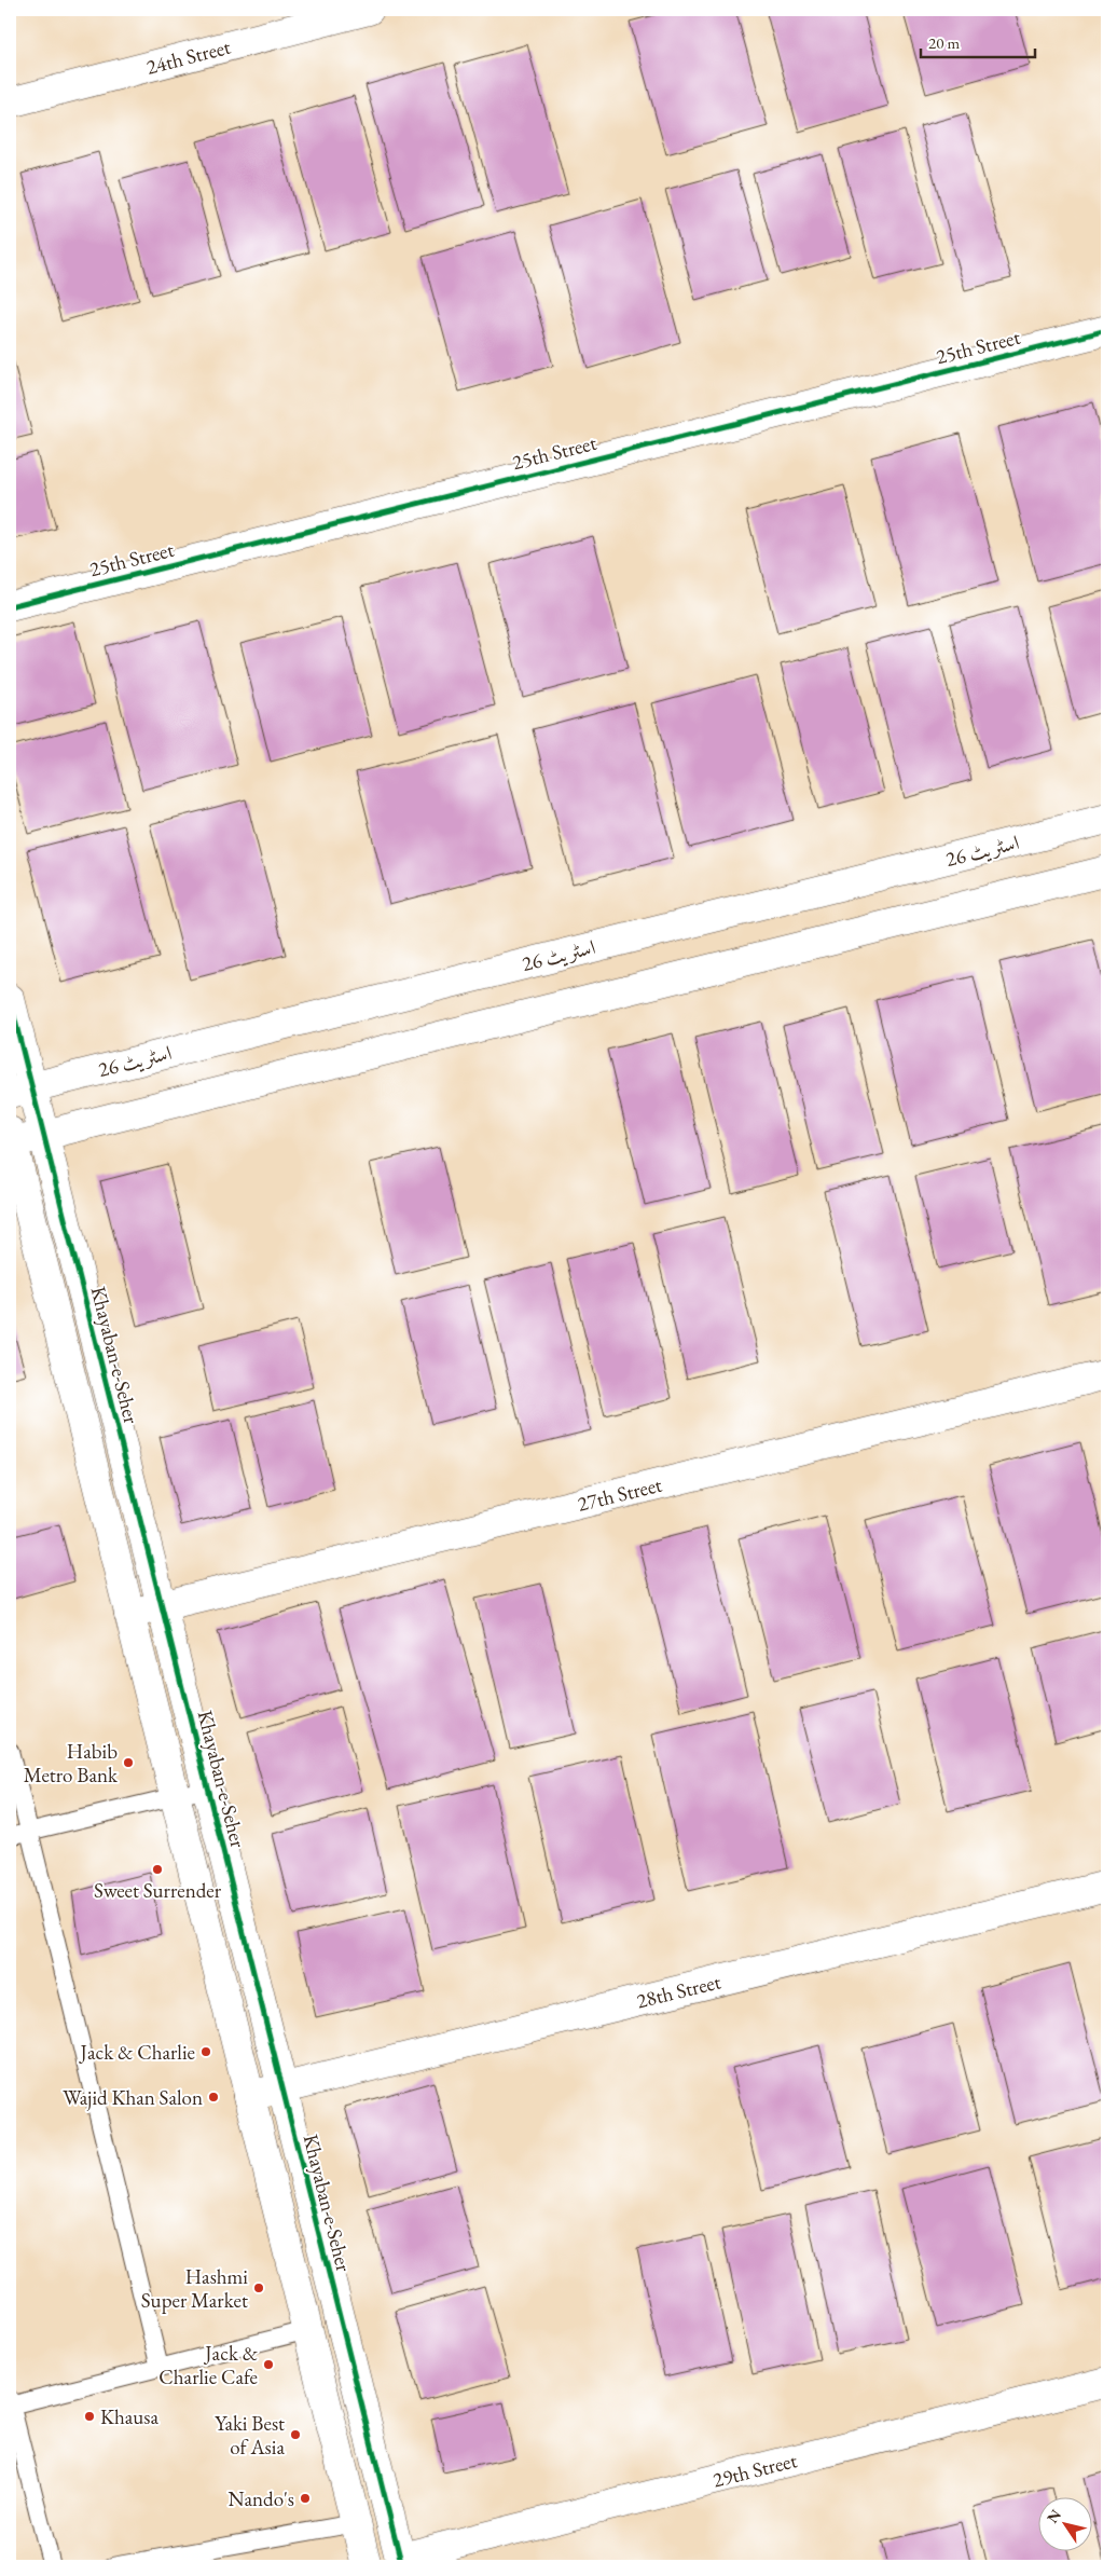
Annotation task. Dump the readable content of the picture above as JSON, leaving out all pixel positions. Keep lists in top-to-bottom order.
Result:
{
  "streets": {
    "street": [
      "24th Street",
      "25th Street",
      "اسٹریٹ 26",
      "Khayaban-e-Seher",
      "27th Street",
      "28th Street",
      "29th Street"
    ]
  },
  "crossings": [
    ["اسٹریٹ 26", "Khayaban-e-Seher"],
    ["Khayaban-e-Seher", "27th Street"],
    ["Khayaban-e-Seher", "28th Street"],
    ["Khayaban-e-Seher", "29th Street"]
  ],
  "places": [
    "Habib Metro Bank",
    "Sweet Surrender",
    "Jack & Charlie",
    "Wajid Khan Salon",
    "Hashmi Super Market",
    "Jack & Charlie Cafe",
    "Khausa",
    "Yaki Best of Asia",
    "Nando's"
  ],
  "scale_bar": "20 m",
  "north": "top left"
}
